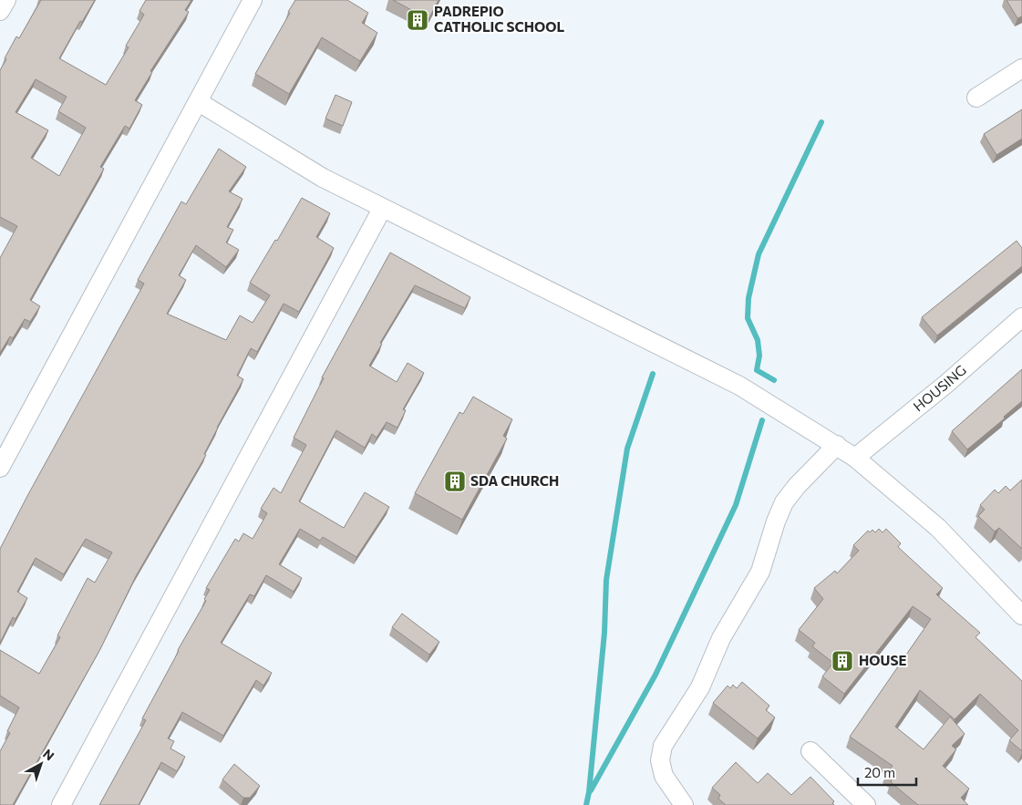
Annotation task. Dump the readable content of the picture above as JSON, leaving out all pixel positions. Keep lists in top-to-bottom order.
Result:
{
  "streets": {
    "street": ["HOUSING"]
  },
  "places": {
    "building": ["PADREPIO CATHOLIC SCHOOL", "SDA CHURCH", "HOUSE"]
  },
  "scale_bar": "20 m",
  "north": "top right"
}
